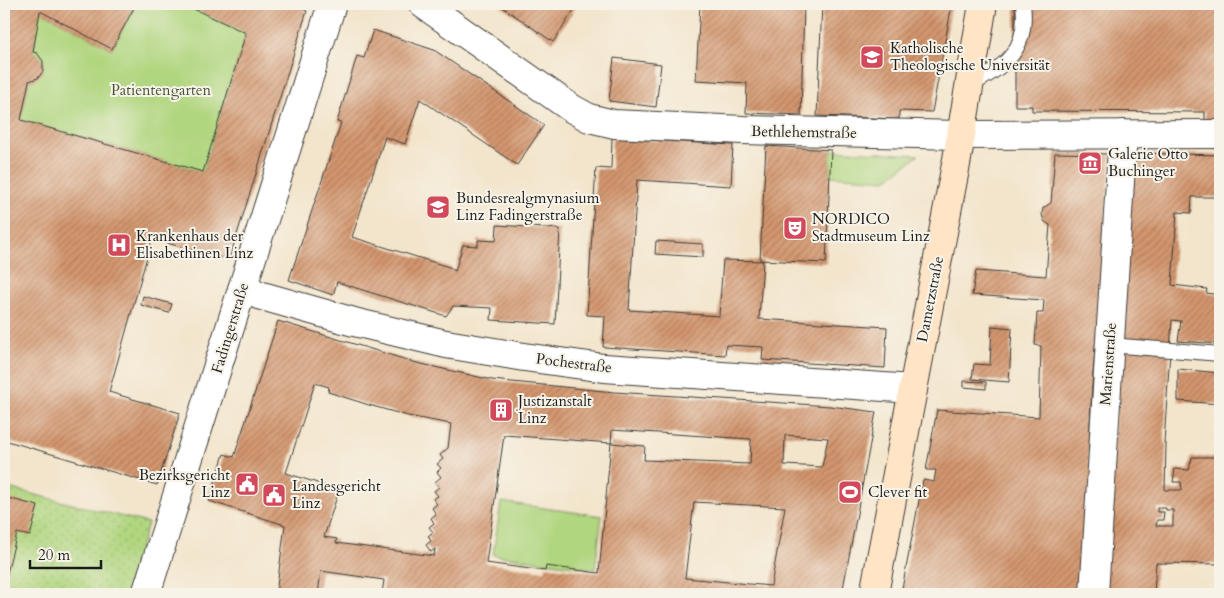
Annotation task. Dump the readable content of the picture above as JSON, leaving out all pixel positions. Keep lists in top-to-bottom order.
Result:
{
  "streets": {
    "main road": ["Dametzstraße"],
    "street": [
      "Bethlehemstraße",
      "Fadingerstraße",
      "Pochestraße",
      "Marienstraße"
    ]
  },
  "crossings": [
    ["Bethlehemstraße", "Dametzstraße"],
    ["Bethlehemstraße", "Marienstraße"],
    ["Dametzstraße", "Pochestraße"],
    ["Fadingerstraße", "Pochestraße"]
  ],
  "parks": ["Patientengarten"],
  "places": {
    "school or university": ["Katholische Theologische Universität", "Bundesrealgmynasium Linz Fadingerstraße"],
    "museum": ["Galerie Otto Buchinger"],
    "theatre": ["NORDICO Stadtmuseum Linz"],
    "hospital": ["Krankenhaus der Elisabethinen Linz"],
    "building": ["Justizanstalt Linz"],
    "public building": ["Bezirksgericht Linz", "Landesgericht Linz"],
    "sports": ["Clever fit"]
  },
  "scale_bar": "20 m"
}
